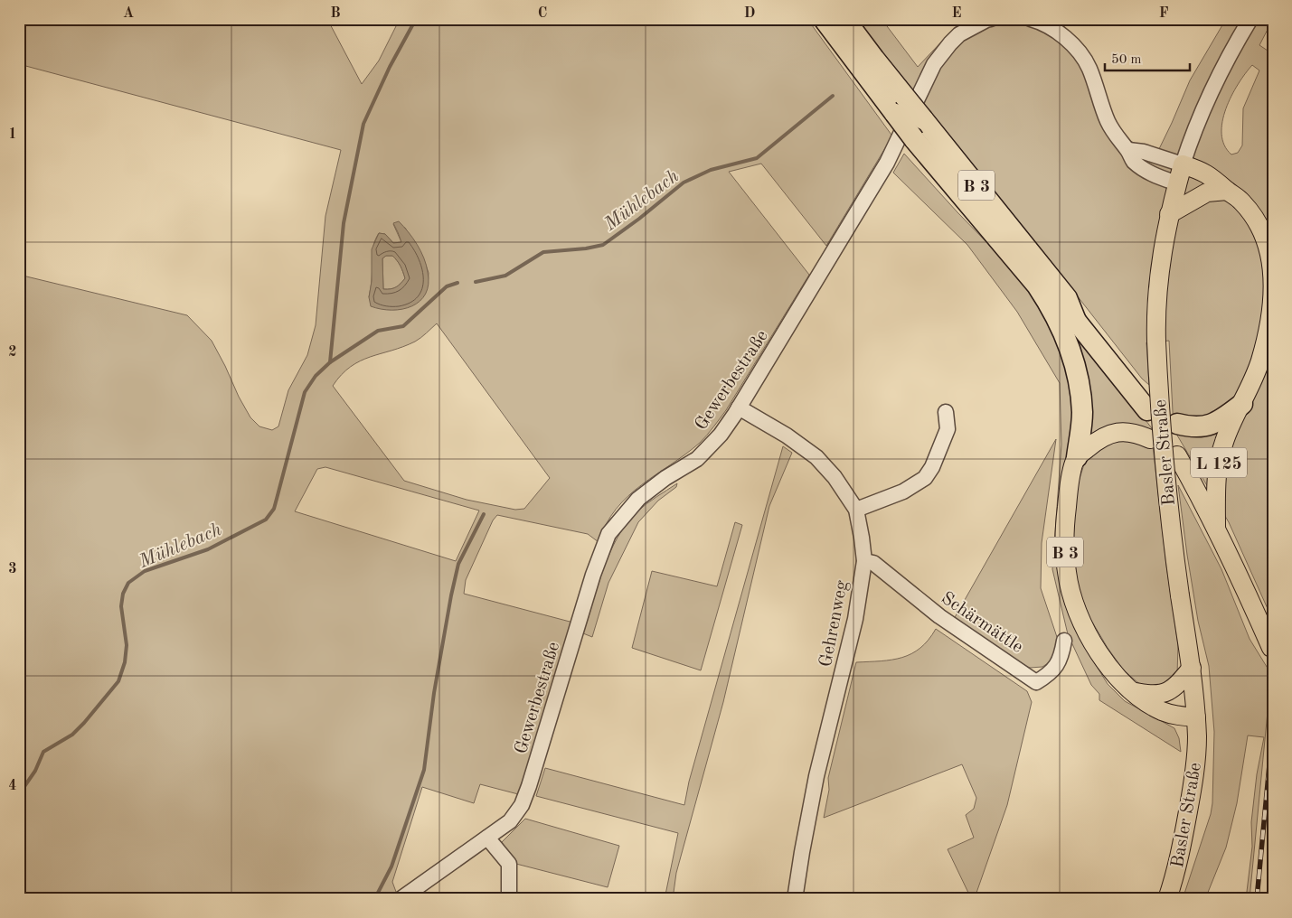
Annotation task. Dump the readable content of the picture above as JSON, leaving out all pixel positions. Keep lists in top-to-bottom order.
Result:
{
  "streets": {
    "highway": ["B 3"],
    "main road": ["Basler Straße", "L 125"],
    "street": ["Gewerbestraße", "Schärmättle", "Gehrenweg"]
  },
  "crossings": [
    ["B 3", "Basler Straße"],
    ["Gewerbestraße", "Gehrenweg"],
    ["Schärmättle", "Gehrenweg"]
  ],
  "water": ["Mühlebach"],
  "scale_bar": "50 m",
  "grid": {
    "columns": [
      "A",
      "B",
      "C",
      "D",
      "E",
      "F"
    ],
    "rows": [
      "1",
      "2",
      "3",
      "4"
    ]
  }
}
